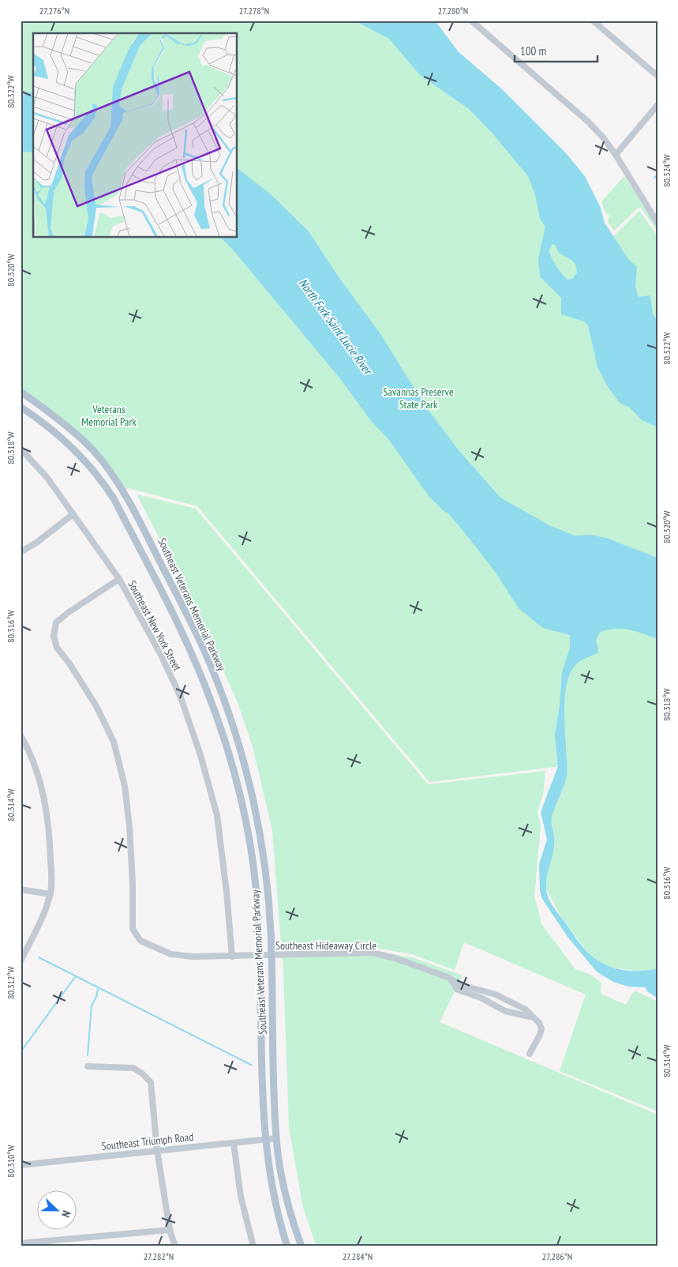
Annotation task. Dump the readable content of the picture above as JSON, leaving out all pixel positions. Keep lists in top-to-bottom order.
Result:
{
  "streets": {
    "main road": ["Southeast Veterans Memorial Parkway"],
    "street": ["Southeast New York Street", "Southeast Hideaway Circle", "Southeast Triumph Road"]
  },
  "crossings": [
    ["Southeast Veterans Memorial Parkway", "Southeast Hideaway Circle"],
    ["Southeast Veterans Memorial Parkway", "Southeast Triumph Road"],
    ["Southeast New York Street", "Southeast Hideaway Circle"]
  ],
  "water": ["North Fork Saint Lucie River"],
  "parks": ["Savannas Preserve State Park", "Veterans Memorial Park"],
  "scale_bar": "100 m",
  "north": "right",
  "coordinates": [
    "27.276°N",
    "27.278°N",
    "27.280°N",
    "80.322°W",
    "80.324°W",
    "80.320°W",
    "80.318°W",
    "80.316°W",
    "80.314°W",
    "80.312°W",
    "80.310°W",
    "27.282°N",
    "27.284°N",
    "27.286°N"
  ]
}
